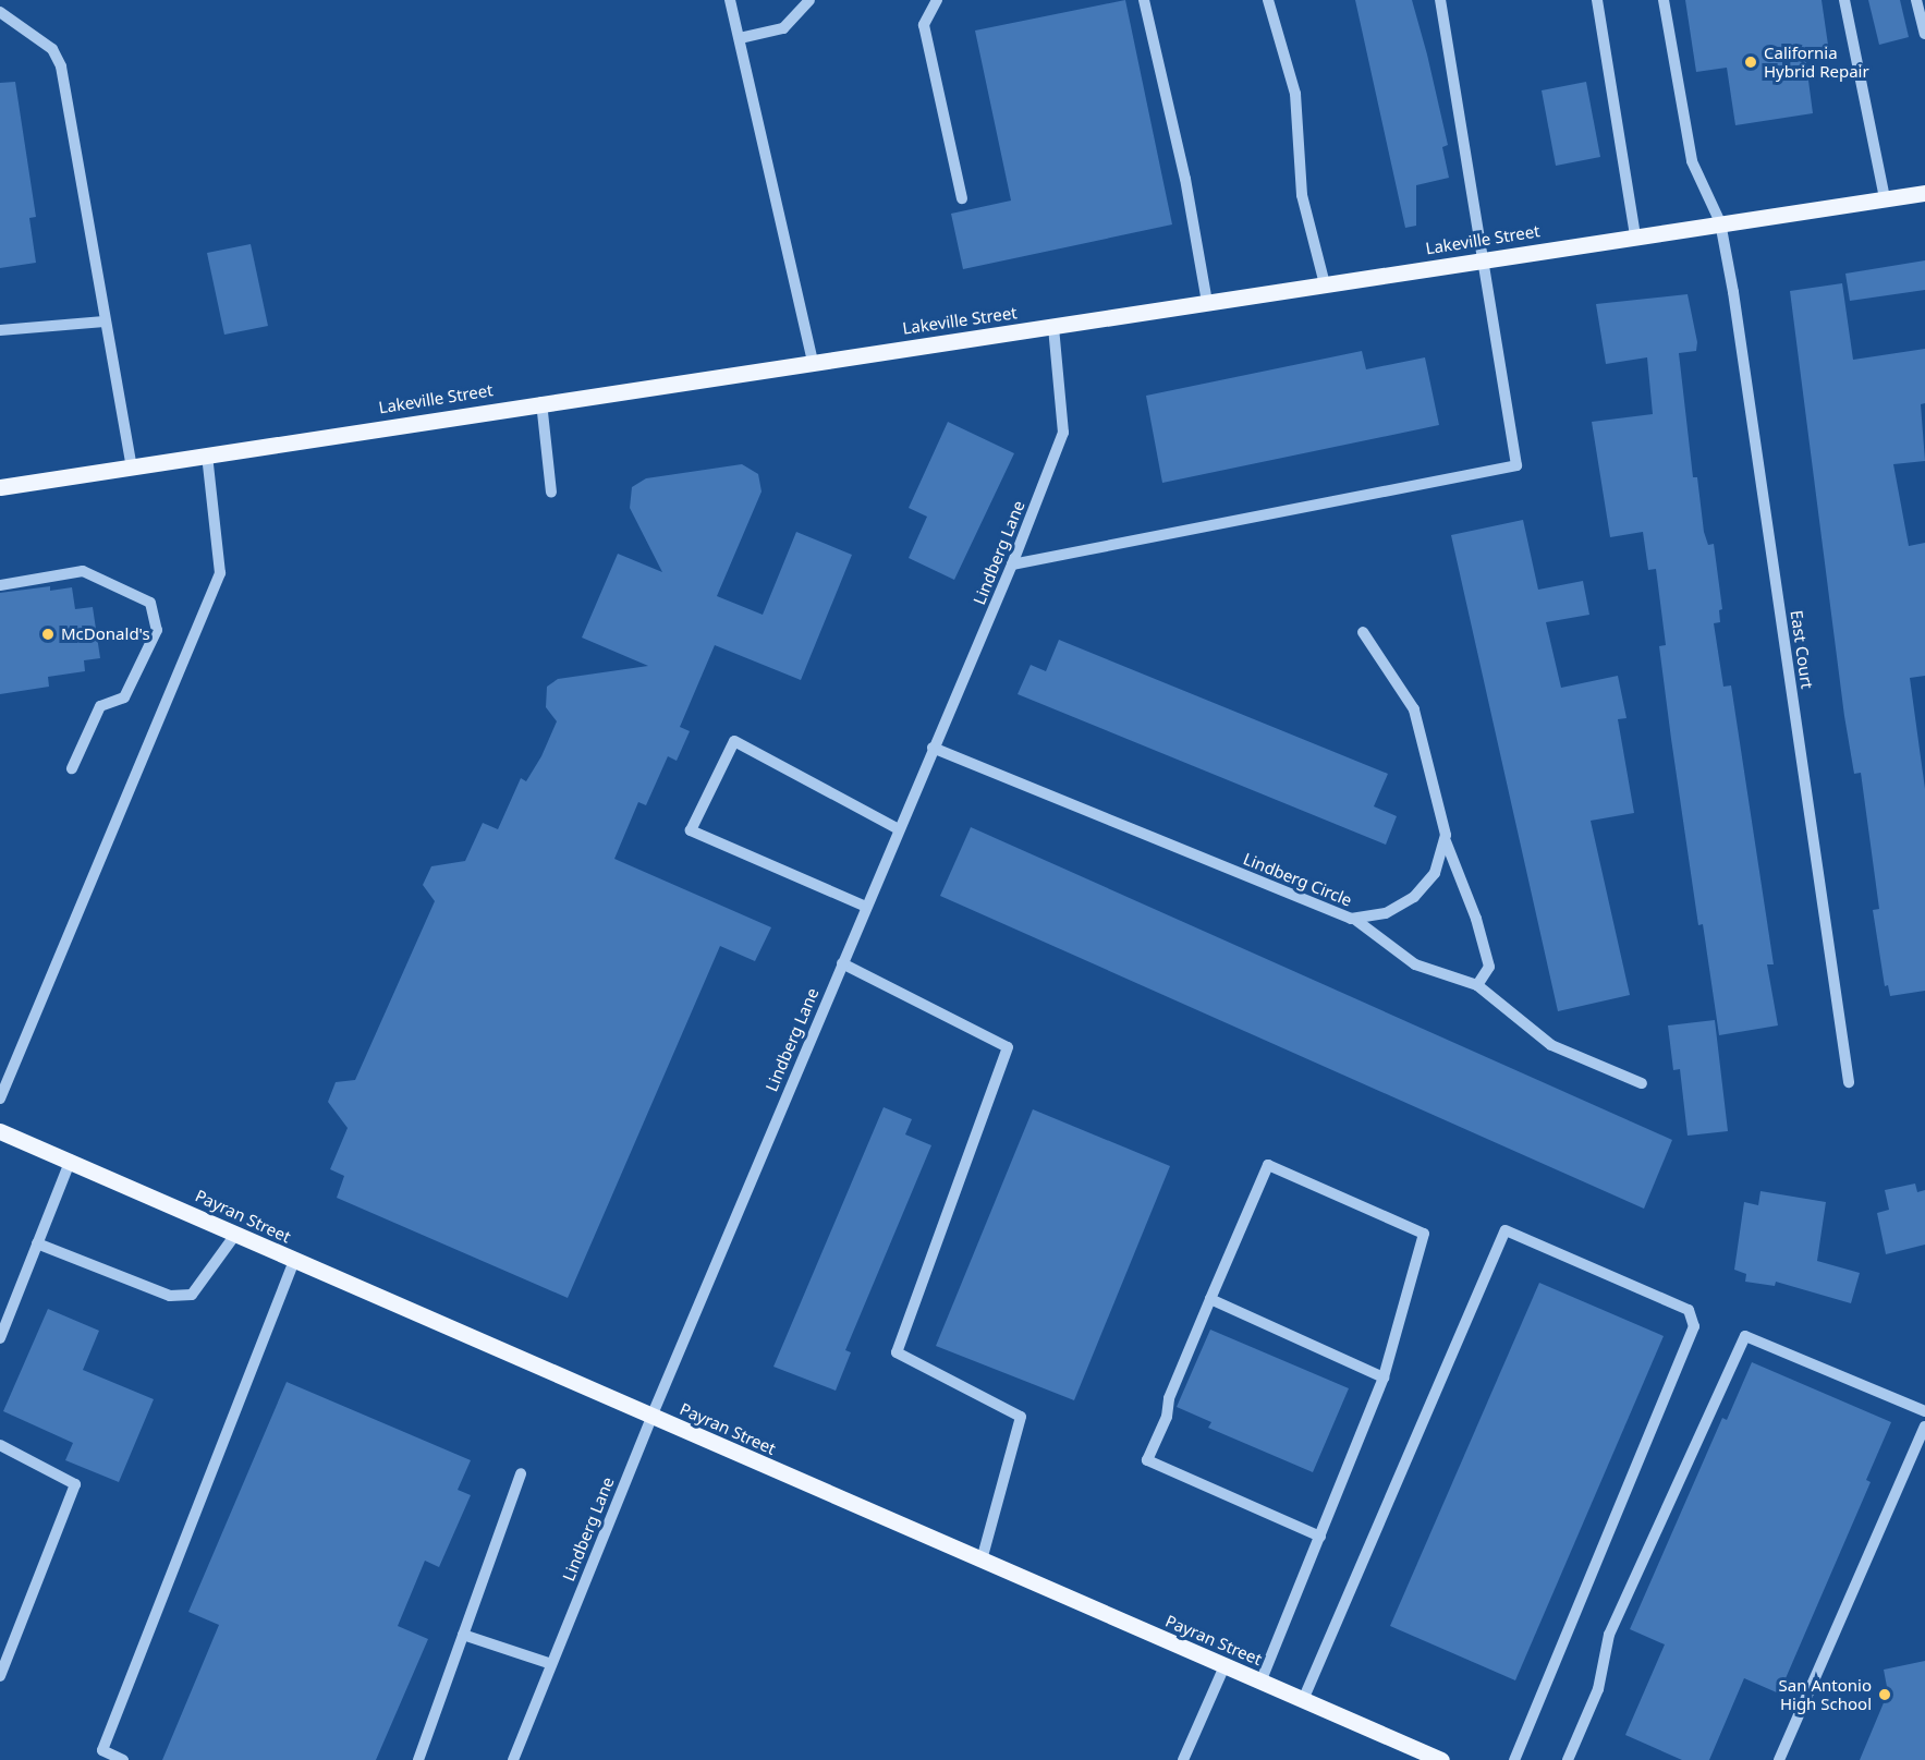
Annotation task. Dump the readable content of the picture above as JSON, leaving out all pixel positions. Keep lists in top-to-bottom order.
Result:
{
  "streets": {
    "main road": ["Lakeville Street", "Payran Street"],
    "street": ["Lindberg Lane", "East Court", "Lindberg Circle"]
  },
  "crossings": [
    ["Lakeville Street", "Lindberg Lane"],
    ["Lakeville Street", "East Court"],
    ["Lindberg Lane", "Lindberg Circle"],
    ["Lindberg Lane", "Payran Street"]
  ],
  "places": ["California Hybrid Repair", "McDonald's", "San Antonio High School"]
}
